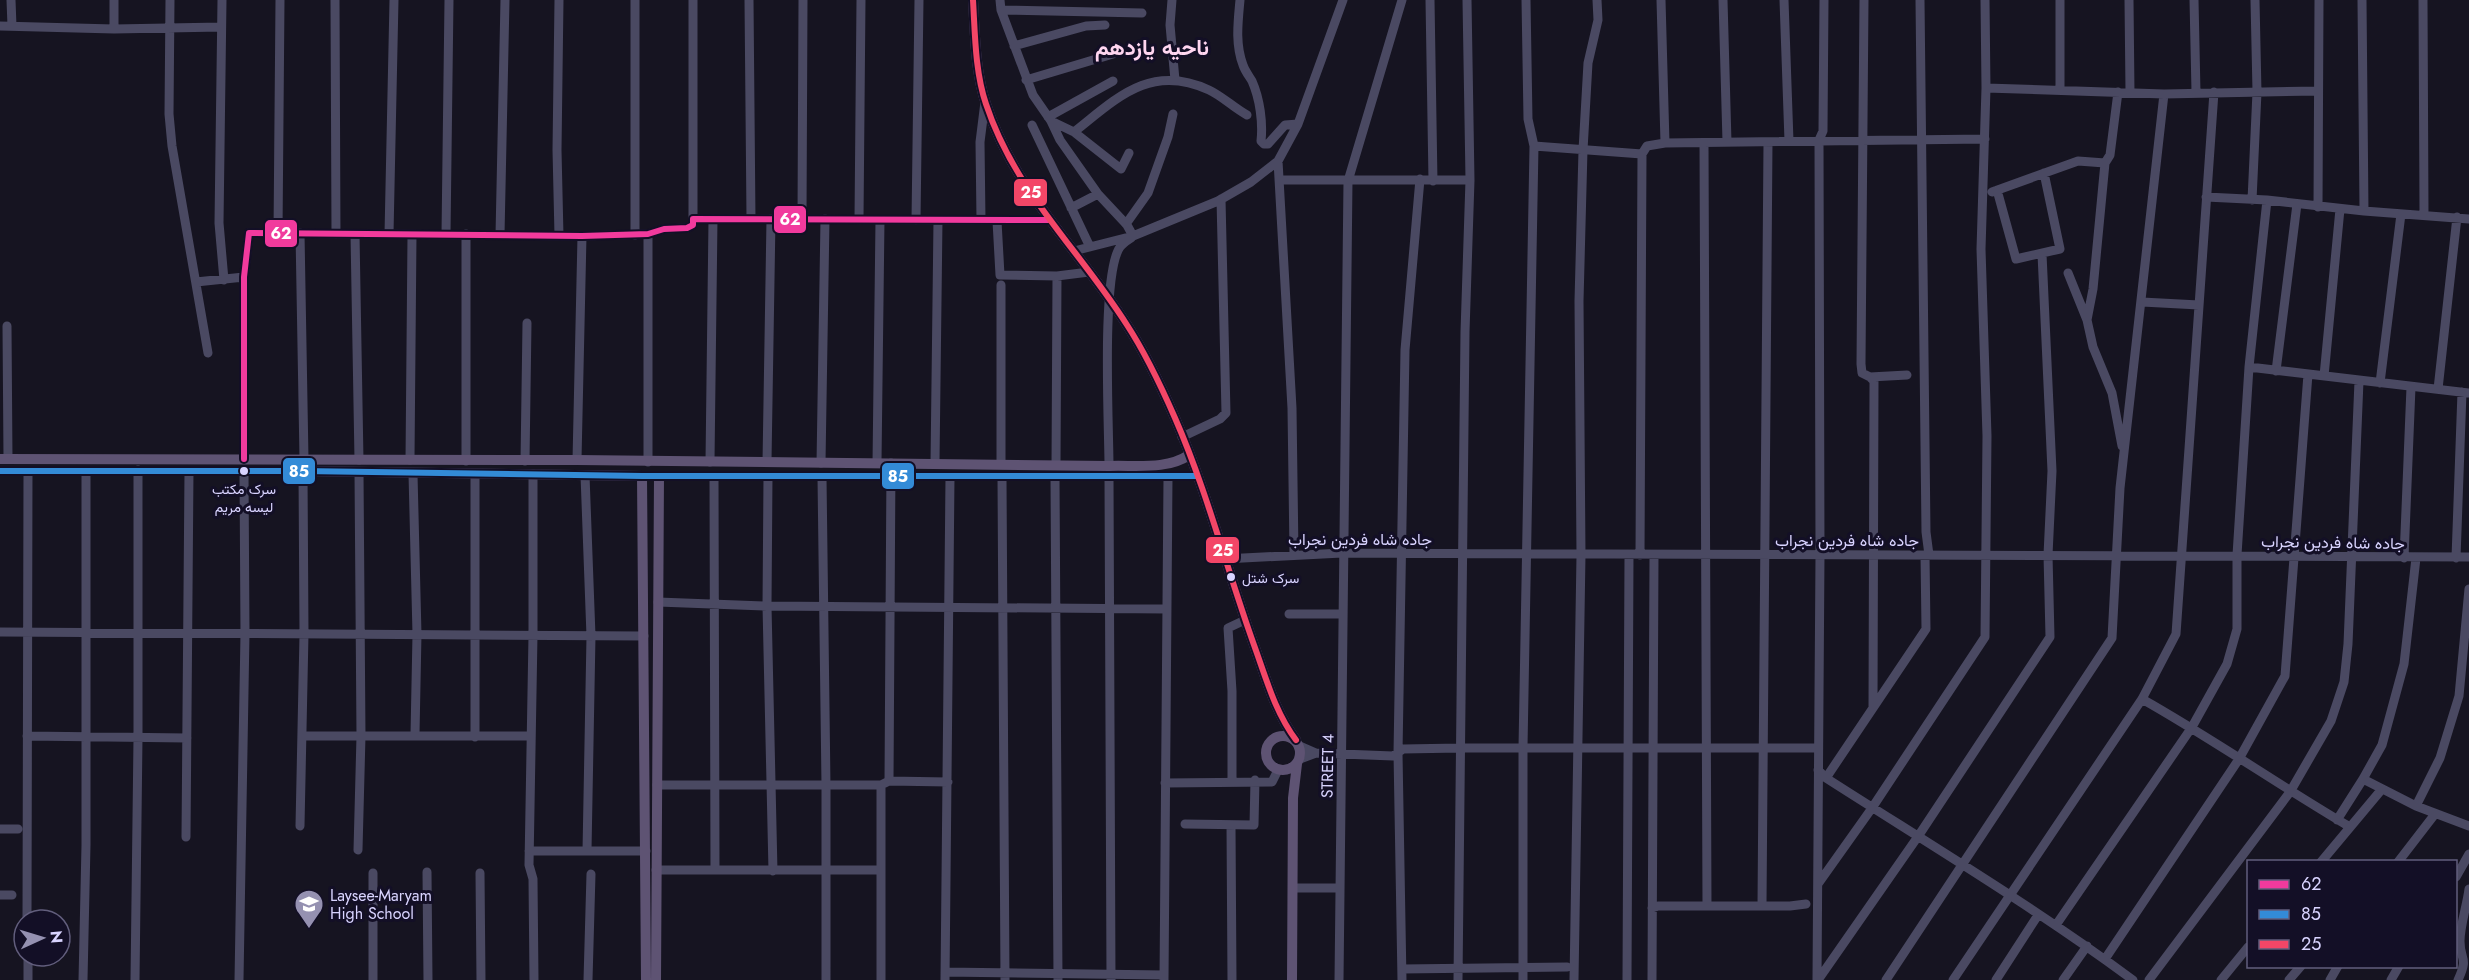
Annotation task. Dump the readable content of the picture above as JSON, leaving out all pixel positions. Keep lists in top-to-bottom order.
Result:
{
  "streets": {
    "street": ["جاده شاه فردین نجراب", "STREET 4"]
  },
  "crossings": [
    ["جاده شاه فردین نجراب", "STREET 4"]
  ],
  "districts": ["ناحیه یازدهم"],
  "places": {
    "other": ["سرک مکتب لیسه مریم", "سرک شتل"],
    "school or university": ["Laysee-Maryam High School"]
  },
  "lines": ["transit line 25", "transit line 62", "transit line 85"],
  "legend": ["62", "85", "25"],
  "north": "right"
}
